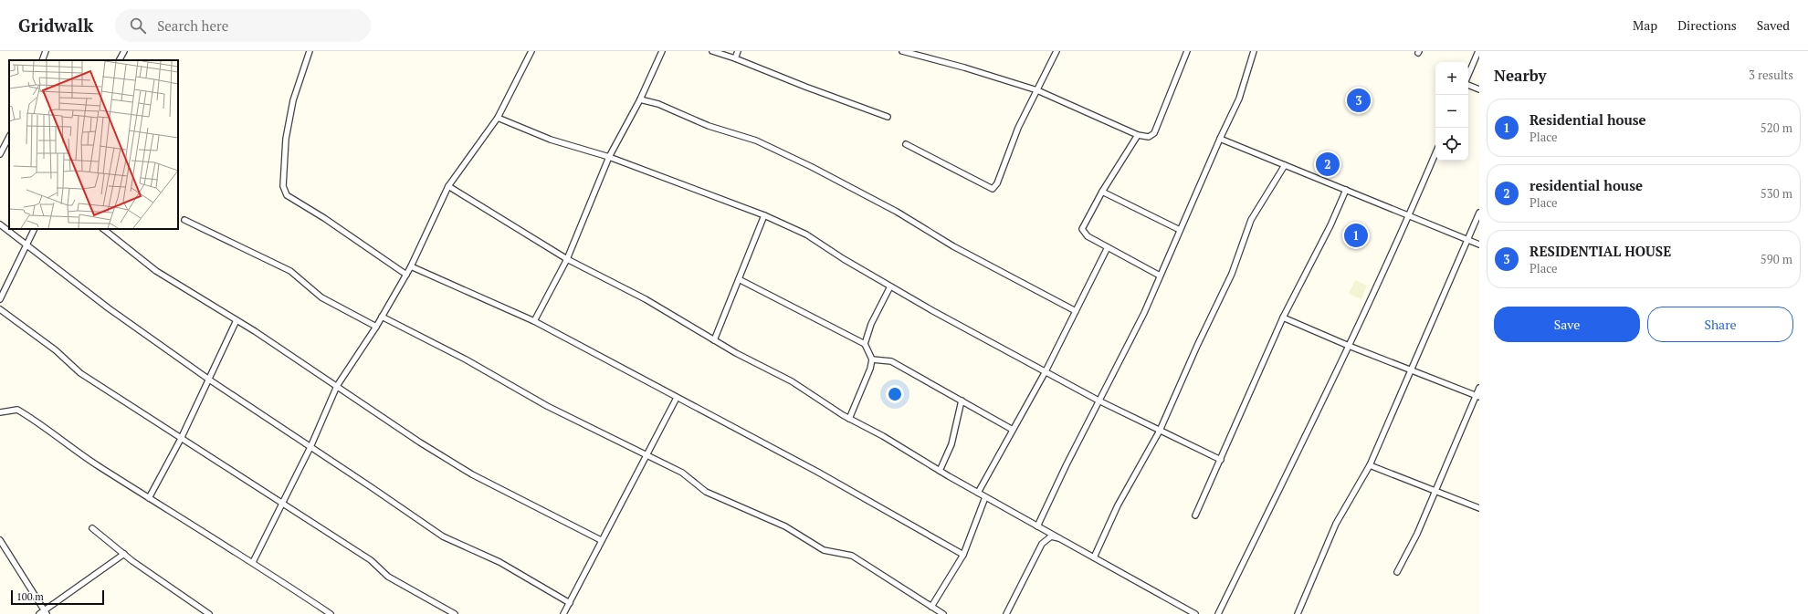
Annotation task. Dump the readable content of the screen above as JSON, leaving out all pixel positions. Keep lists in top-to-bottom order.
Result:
{
  "scale_bar": "100 m",
  "page": {
    "header": "Gridwalk",
    "search": "Search here",
    "nav": ["Map", "Directions", "Saved"],
    "heading": ["Nearby", "3 results"],
    "map_buttons": ["+", "−"],
    "pins": ["3", "2", "1"],
    "list": [
      {
        "mark": "1",
        "name": "Residential house",
        "note": "Place",
        "value": "520 m"
      },
      {
        "mark": "2",
        "name": "residential house",
        "note": "Place",
        "value": "530 m"
      },
      {
        "mark": "3",
        "name": "RESIDENTIAL HOUSE",
        "note": "Place",
        "value": "590 m"
      }
    ],
    "buttons": ["Save", "Share"],
    "scale": "100 m"
  }
}
